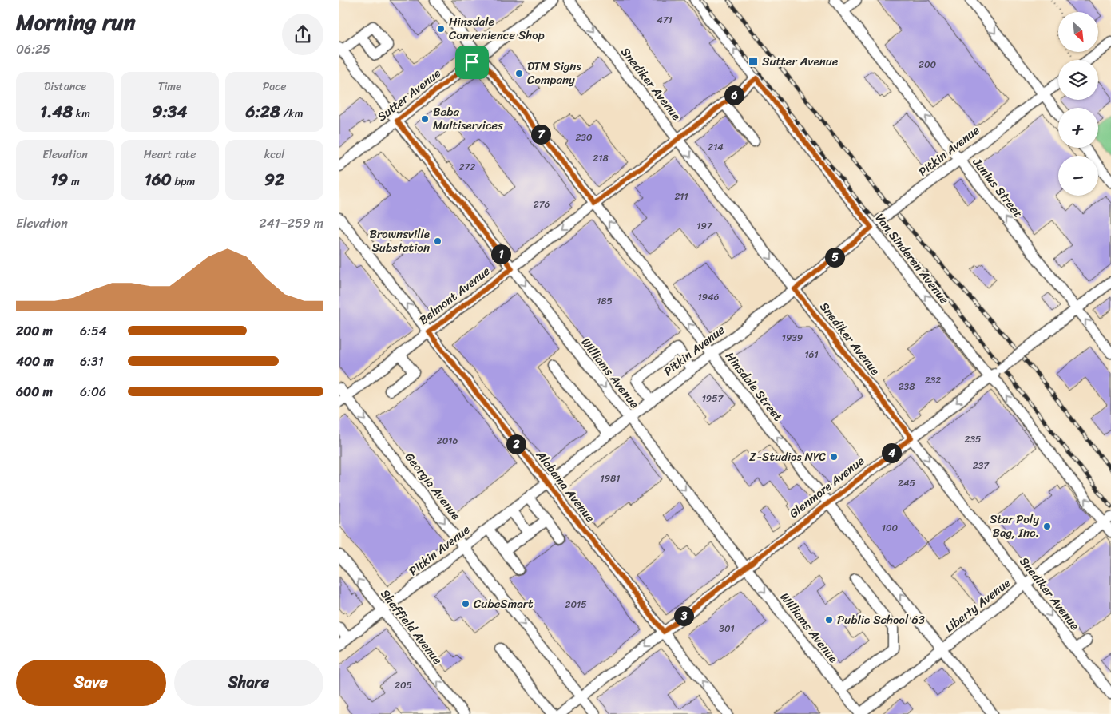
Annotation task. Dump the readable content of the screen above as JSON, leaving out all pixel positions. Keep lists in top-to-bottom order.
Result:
{
  "streets": {
    "street": [
      "Snediker Avenue",
      "Sutter Avenue",
      "Pitkin Avenue",
      "Junius Street",
      "Van Sinderen Avenue",
      "Belmont Avenue",
      "Williams Avenue",
      "Hinsdale Street",
      "Georgia Avenue",
      "Alabama Avenue",
      "Glenmore Avenue",
      "Liberty Avenue",
      "Sheffield Avenue"
    ]
  },
  "crossings": [
    ["Snediker Avenue", "Pitkin Avenue"],
    ["Snediker Avenue", "Belmont Avenue"],
    ["Snediker Avenue", "Glenmore Avenue"],
    ["Snediker Avenue", "Liberty Avenue"],
    ["Sutter Avenue", "Williams Avenue"],
    ["Sutter Avenue", "Hinsdale Street"],
    ["Pitkin Avenue", "Junius Street"],
    ["Pitkin Avenue", "Van Sinderen Avenue"],
    ["Pitkin Avenue", "Williams Avenue"],
    ["Pitkin Avenue", "Hinsdale Street"],
    ["Pitkin Avenue", "Georgia Avenue"],
    ["Pitkin Avenue", "Alabama Avenue"],
    ["Pitkin Avenue", "Sheffield Avenue"],
    ["Junius Street", "Glenmore Avenue"],
    ["Van Sinderen Avenue", "Belmont Avenue"],
    ["Van Sinderen Avenue", "Glenmore Avenue"],
    ["Van Sinderen Avenue", "Liberty Avenue"],
    ["Belmont Avenue", "Williams Avenue"],
    ["Belmont Avenue", "Hinsdale Street"],
    ["Belmont Avenue", "Georgia Avenue"],
    ["Belmont Avenue", "Alabama Avenue"],
    ["Williams Avenue", "Glenmore Avenue"],
    ["Williams Avenue", "Liberty Avenue"],
    ["Hinsdale Street", "Glenmore Avenue"],
    ["Hinsdale Street", "Liberty Avenue"],
    ["Georgia Avenue", "Glenmore Avenue"],
    ["Alabama Avenue", "Glenmore Avenue"]
  ],
  "one_way": [
    "Snediker Avenue",
    "Junius Street",
    "Van Sinderen Avenue",
    "Williams Avenue",
    "Hinsdale Street",
    "Alabama Avenue",
    "Sheffield Avenue"
  ],
  "places": {
    "other": [
      "Hinsdale Convenience Shop",
      "DTM Signs Company",
      "Beba Multiservices",
      "Brownsville Substation",
      "Z-Studios NYC",
      "Star Poly Bag, Inc.",
      "CubeSmart",
      "Public School 63"
    ],
    "transit": ["Sutter Avenue"]
  },
  "house_numbers": [
    "471",
    "200",
    "230",
    "214",
    "218",
    "272",
    "211",
    "276",
    "197",
    "1946",
    "185",
    "1939",
    "161",
    "232",
    "238",
    "1957",
    "235",
    "2016",
    "237",
    "1981",
    "245",
    "100",
    "2015",
    "301",
    "205"
  ],
  "north": "bottom right",
  "page": {
    "heading": ["Morning run", "06:25"],
    "map_buttons": ["+", "−"],
    "stats": [
      ["Distance", "1.48 km"],
      ["Time", "9:34"],
      ["Pace", "6:28 /km"],
      ["Elevation", "19 m"],
      ["Heart rate", "160 bpm"],
      ["kcal", "92"]
    ],
    "pins": [
      "6",
      "7",
      "1",
      "5",
      "2",
      "4",
      "3"
    ],
    "chart": ["Elevation", "241–259 m"],
    "list": [
      {
        "name": "200 m",
        "note": "6:54"
      },
      {
        "name": "400 m",
        "note": "6:31"
      },
      {
        "name": "600 m",
        "note": "6:06"
      }
    ],
    "buttons": ["Save", "Share"]
  }
}
